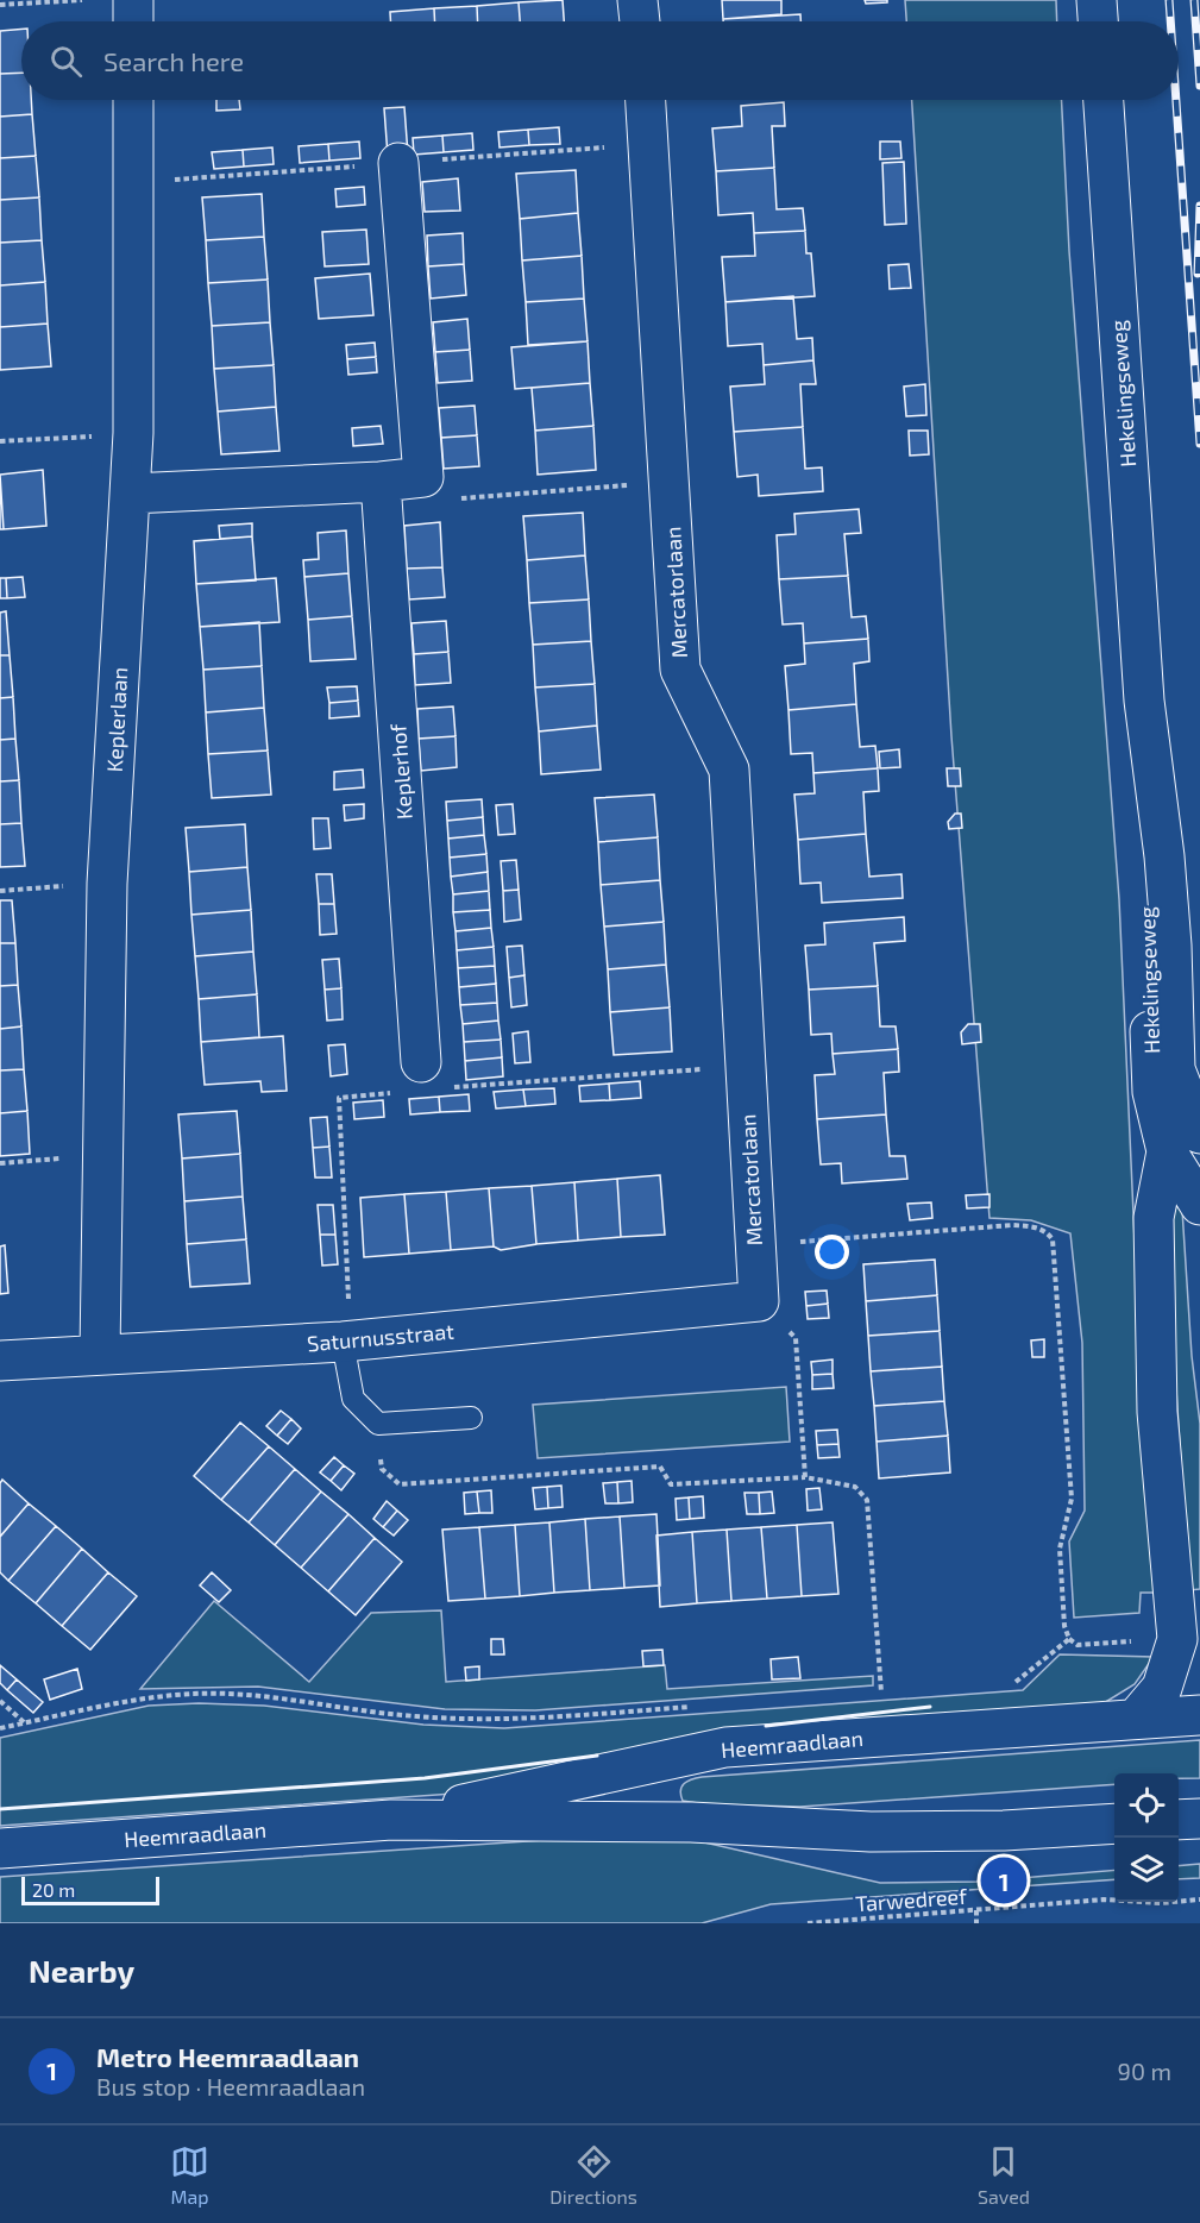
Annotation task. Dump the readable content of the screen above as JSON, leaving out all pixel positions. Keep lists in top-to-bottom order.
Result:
{
  "streets": {
    "street": [
      "Hekelingseweg",
      "Mercatorlaan",
      "Keplerlaan",
      "Keplerhof",
      "Saturnusstraat",
      "Heemraadlaan"
    ],
    "path": ["Tarwedreef"]
  },
  "crossings": [
    ["Mercatorlaan", "Saturnusstraat"],
    ["Keplerlaan", "Saturnusstraat"]
  ],
  "scale_bar": "20 m",
  "page": {
    "search": "Search here",
    "pins": "1",
    "scale": "20 m",
    "heading": "Nearby",
    "list": [
      {
        "mark": "1",
        "name": "Metro Heemraadlaan",
        "note": "Bus stop · Heemraadlaan",
        "value": "90 m"
      }
    ],
    "nav": ["Map", "Directions", "Saved"]
  }
}
